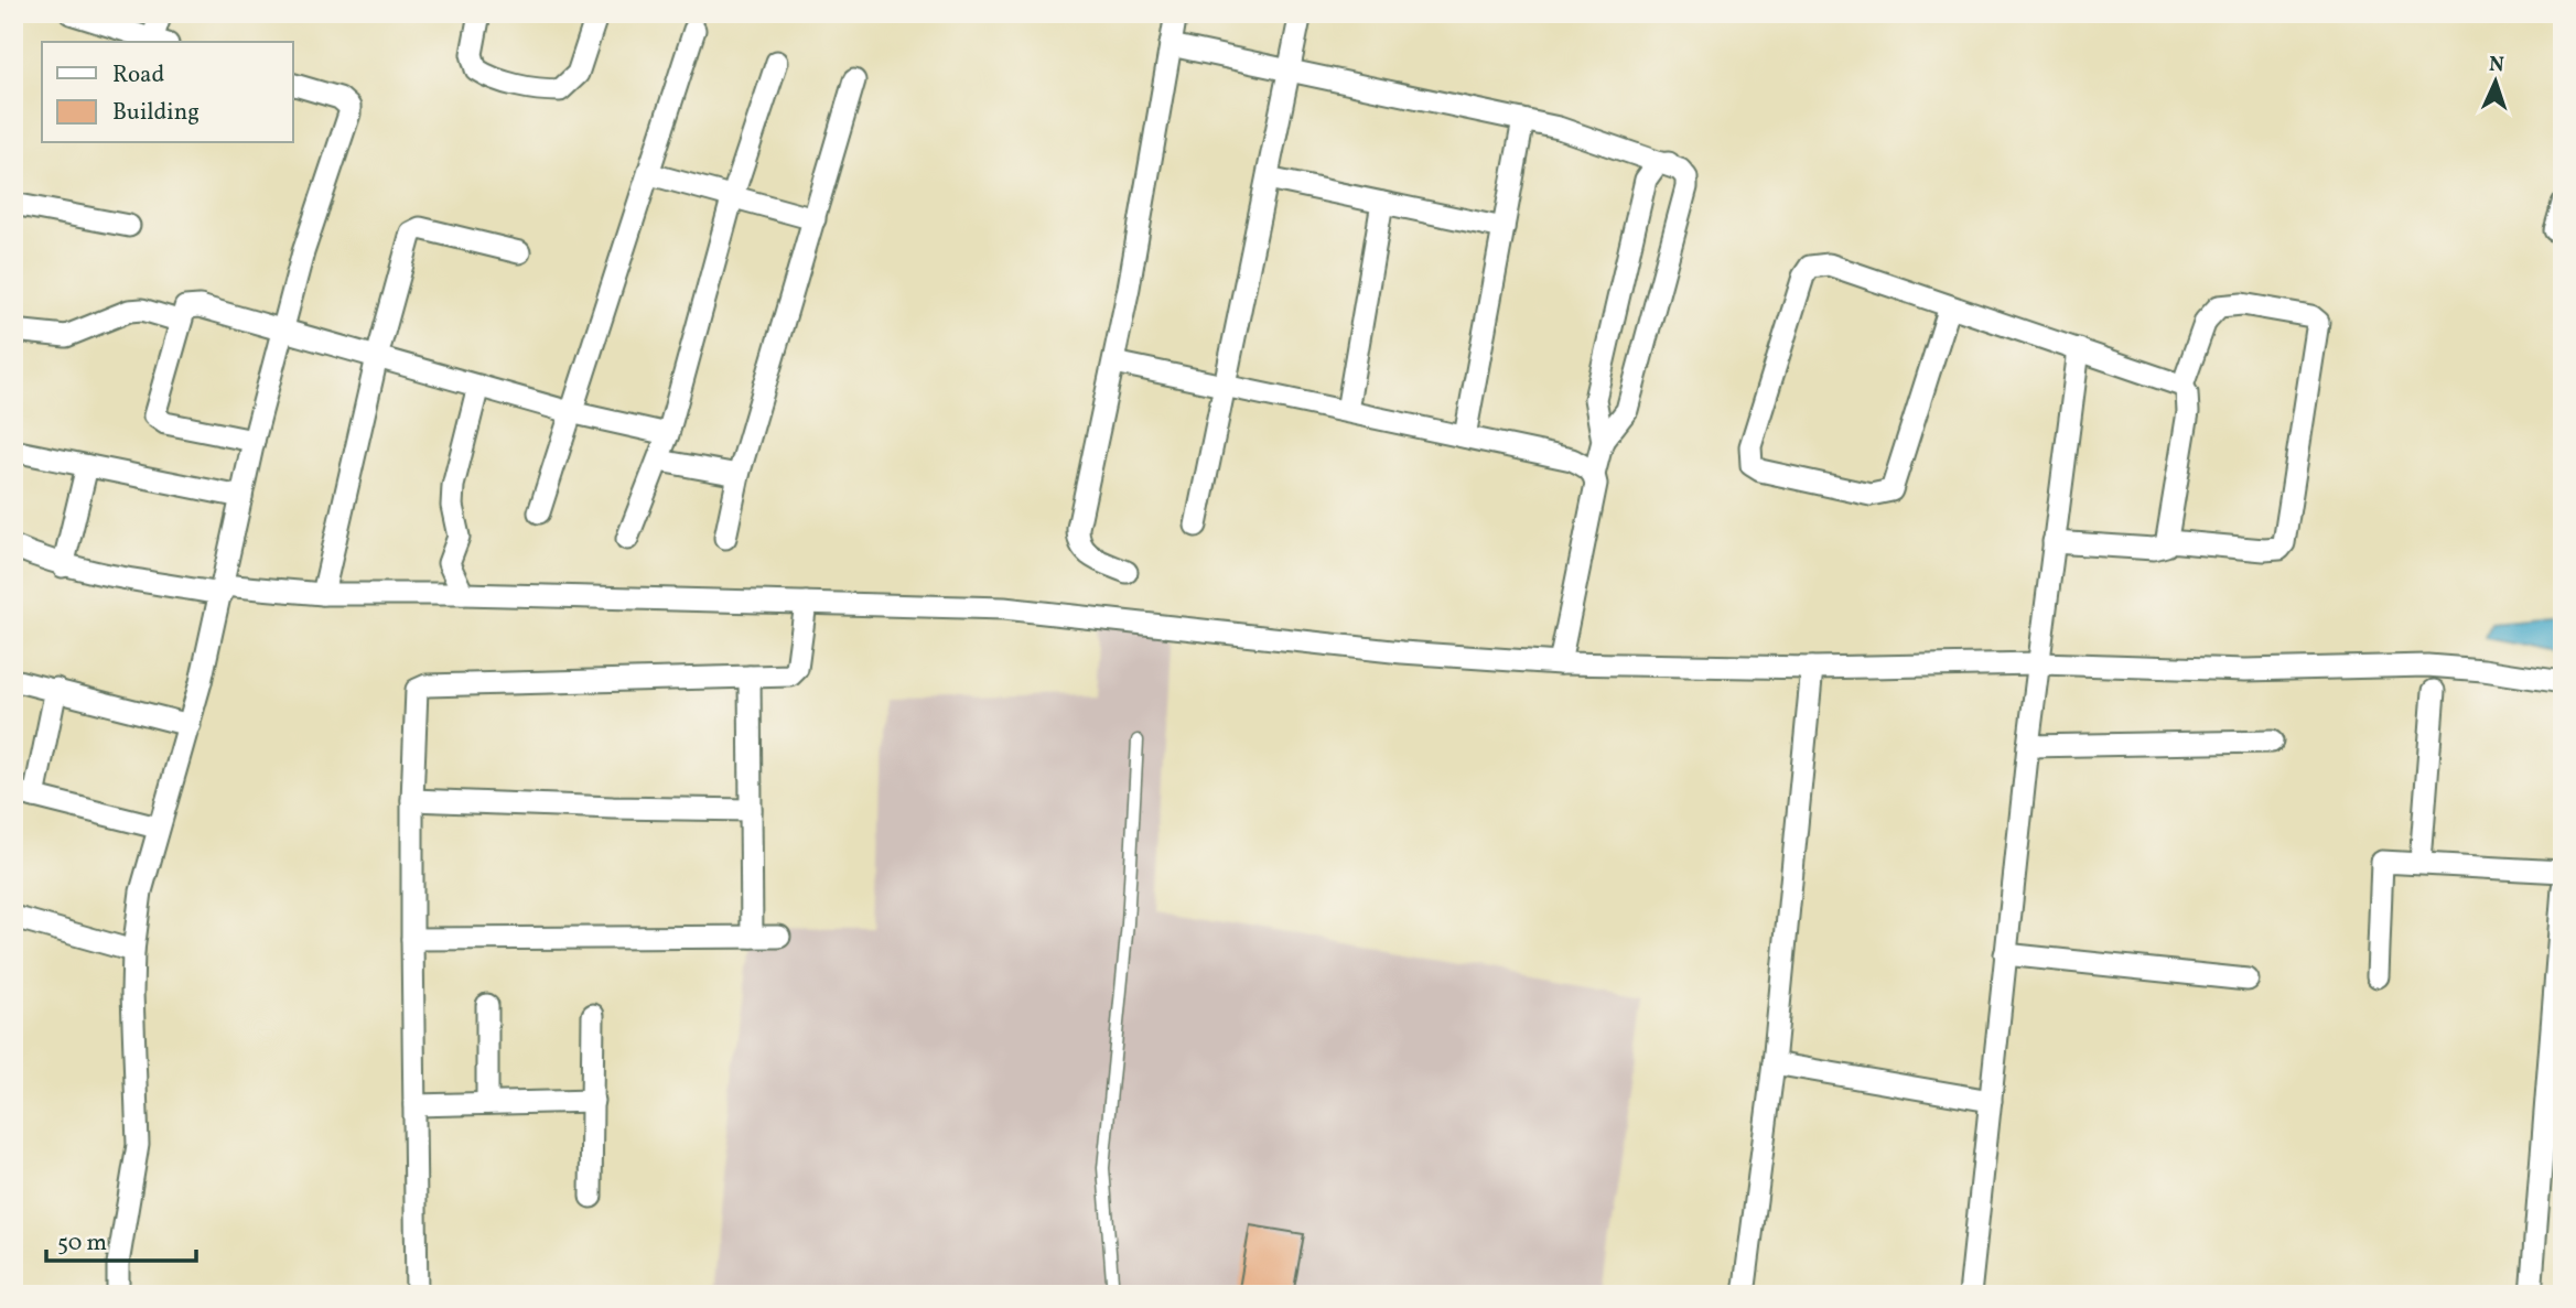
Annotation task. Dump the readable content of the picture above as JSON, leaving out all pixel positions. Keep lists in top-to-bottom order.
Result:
{
  "legend": ["Road", "Building"],
  "scale_bar": "50 m",
  "north": "top"
}
